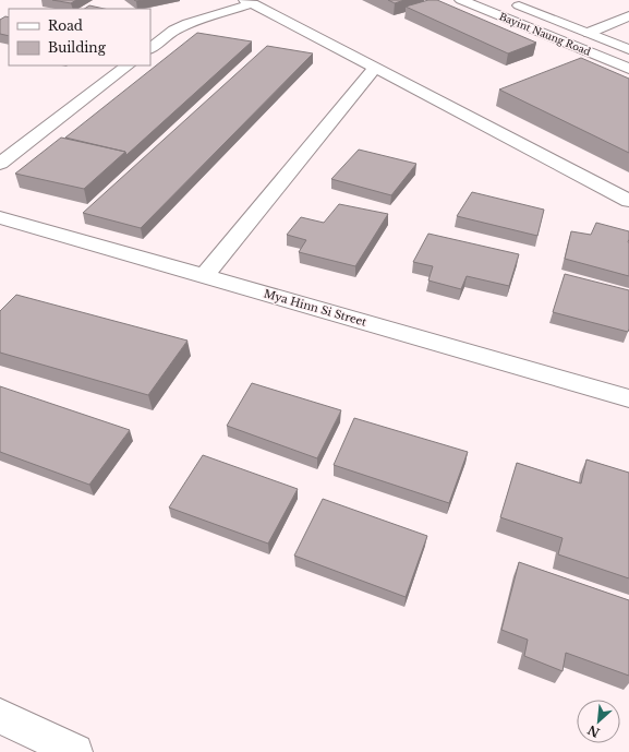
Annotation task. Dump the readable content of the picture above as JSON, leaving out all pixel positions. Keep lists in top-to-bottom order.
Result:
{
  "streets": {
    "street": ["Bayint Naung Road", "Mya Hinn Si Street"]
  },
  "legend": ["Road", "Building"],
  "north": "bottom left"
}
